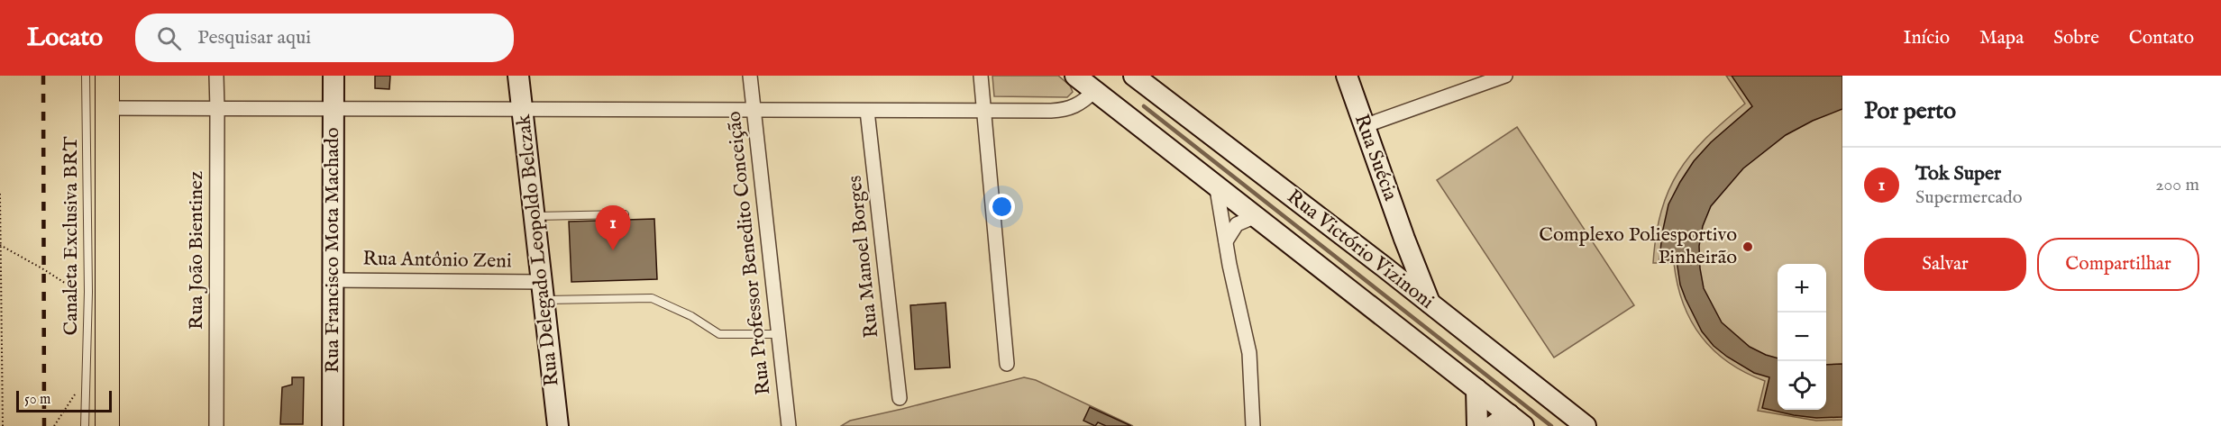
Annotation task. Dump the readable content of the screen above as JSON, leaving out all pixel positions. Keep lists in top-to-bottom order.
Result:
{
  "streets": {
    "street": [
      "Rua Suécia",
      "Rua Victório Vizinoni",
      "Rua João Bientinez",
      "Rua Francisco Mota Machado",
      "Rua Delegado Leopoldo Belczak",
      "Rua Professor Benedito Conceição",
      "Rua Manoel Borges",
      "Rua Antônio Zeni"
    ],
    "lane": ["Canaleta Exclusiva BRT"]
  },
  "crossings": [
    ["Rua Suécia", "Rua Victório Vizinoni"],
    ["Rua Francisco Mota Machado", "Rua Antônio Zeni"],
    ["Rua Delegado Leopoldo Belczak", "Rua Antônio Zeni"]
  ],
  "places": ["Complexo Poliesportivo Pinheirão"],
  "scale_bar": "50 m",
  "page": {
    "header": "Locato",
    "search": "Pesquisar aqui",
    "nav": [
      "Início",
      "Mapa",
      "Sobre",
      "Contato"
    ],
    "heading": "Por perto",
    "list": [
      {
        "mark": "1",
        "name": "Tok Super",
        "note": "Supermercado",
        "value": "200 m"
      }
    ],
    "pins": "1",
    "buttons": ["Salvar", "Compartilhar"],
    "map_buttons": ["+", "−"],
    "scale": "50 m"
  }
}
